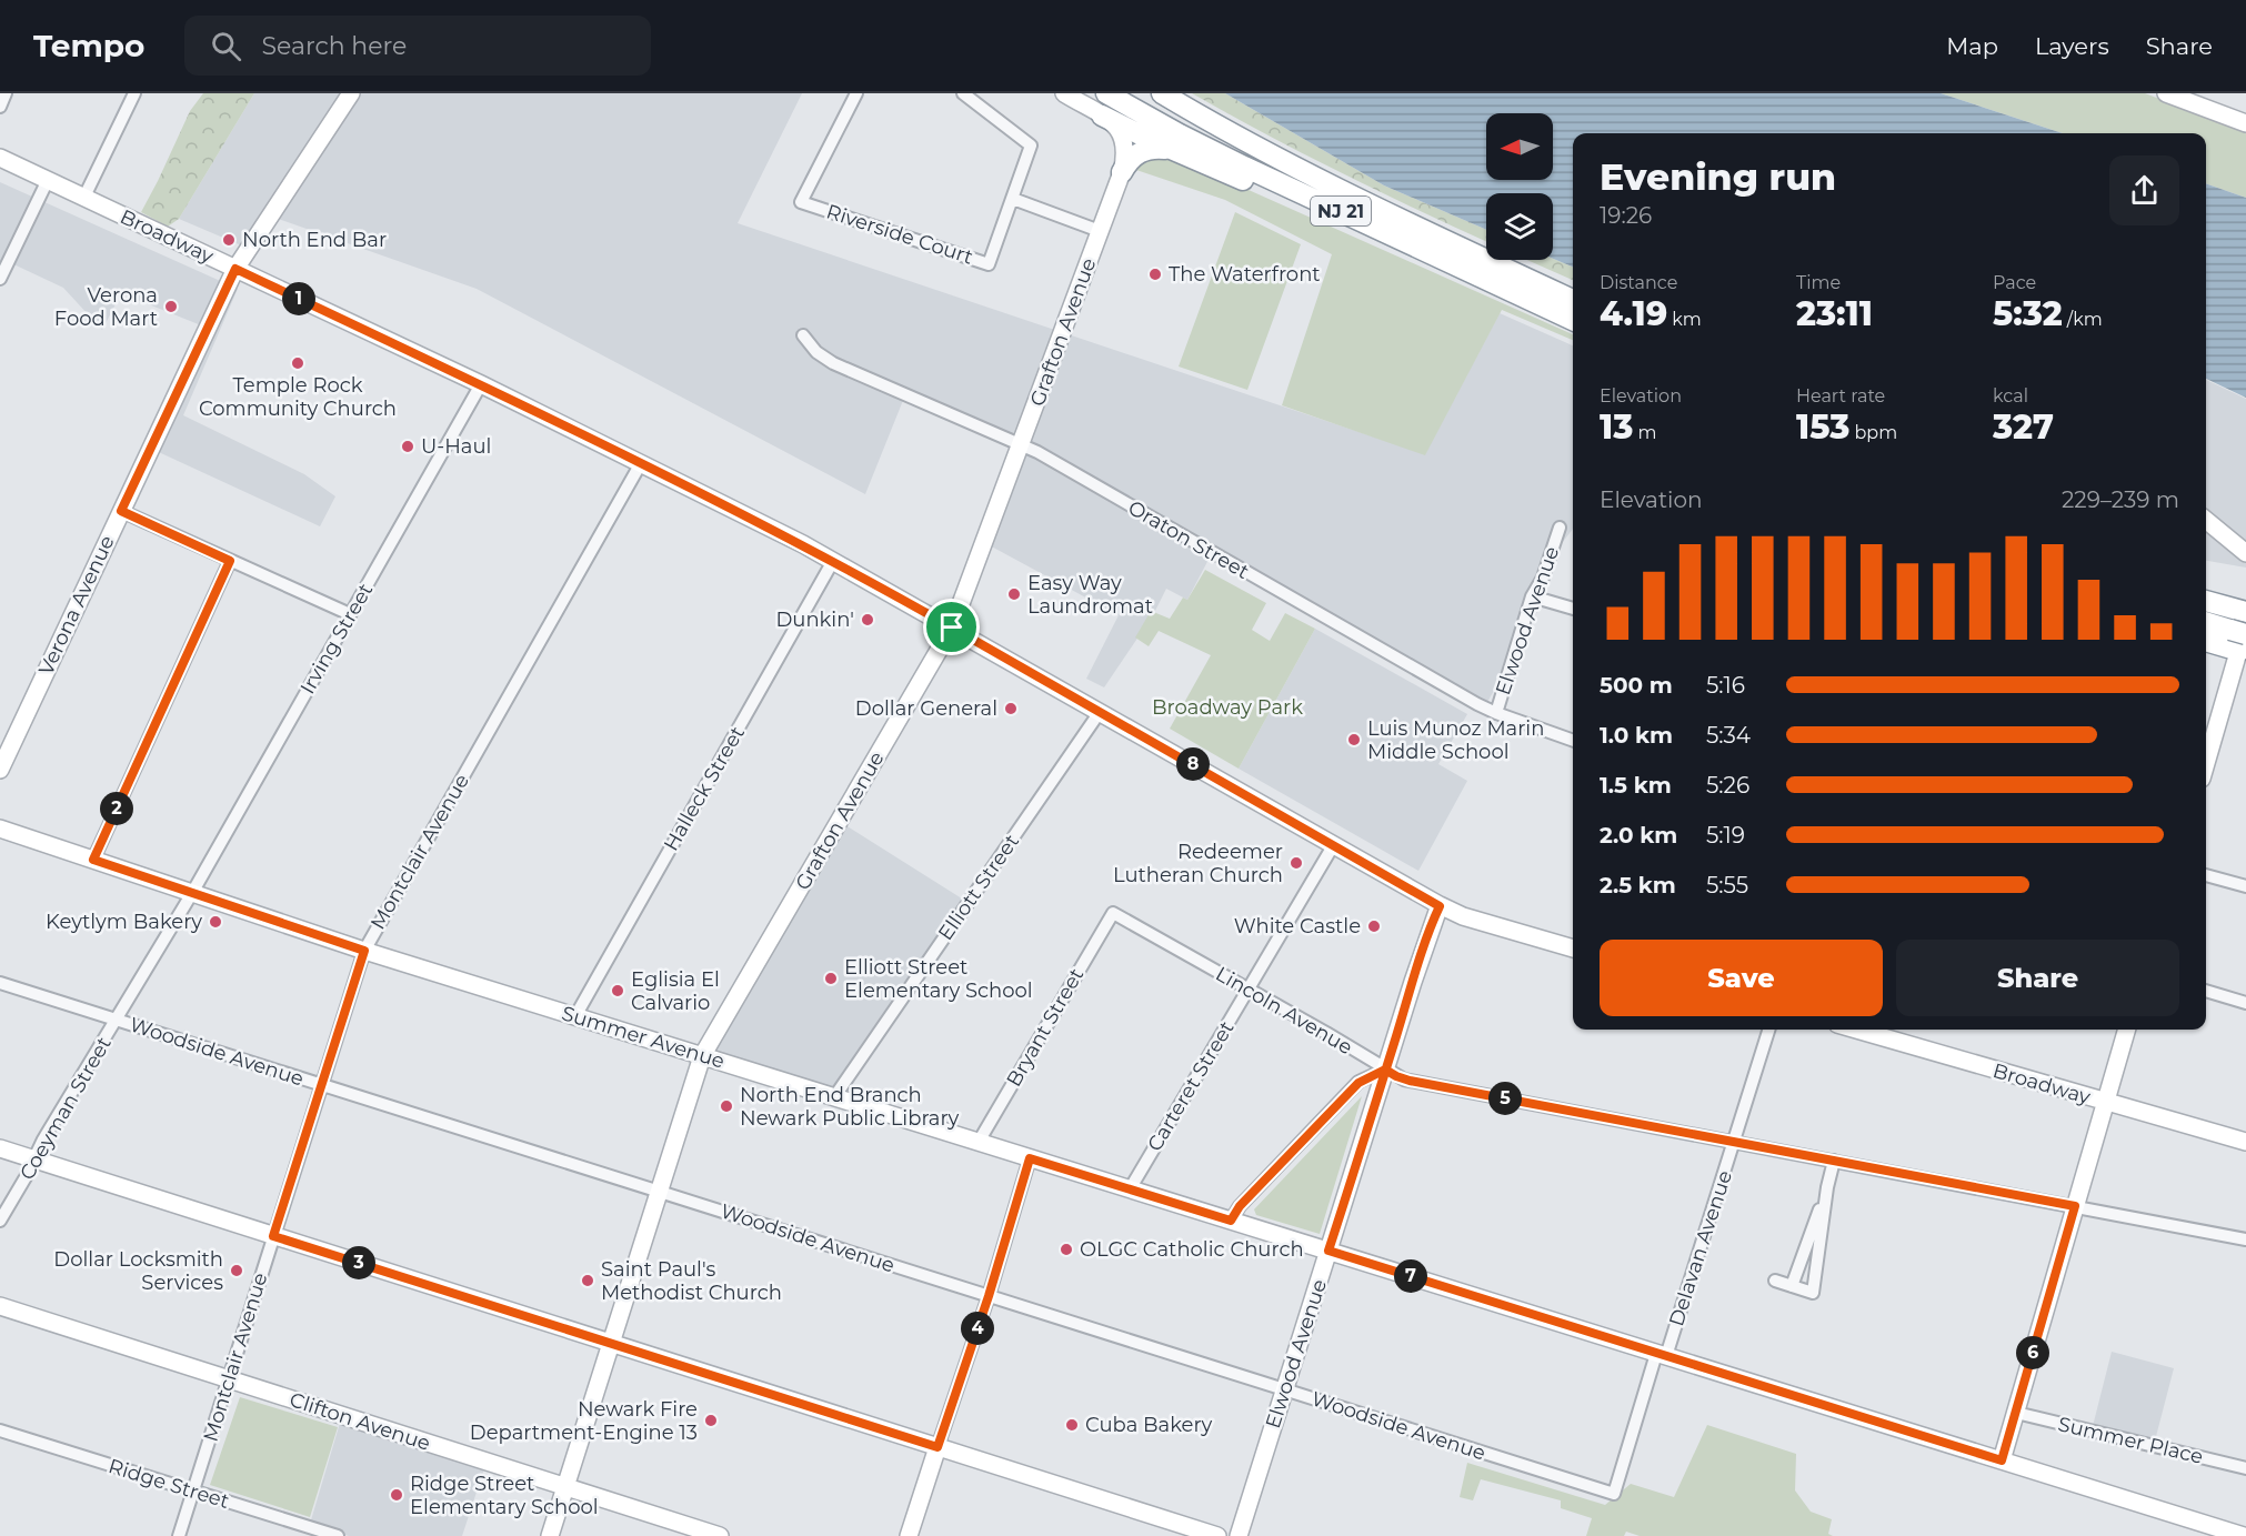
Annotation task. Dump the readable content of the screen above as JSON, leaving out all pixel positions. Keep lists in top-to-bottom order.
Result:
{
  "streets": {
    "highway": ["NJ 21"],
    "street": [
      "Riverside Court",
      "Broadway",
      "Grafton Avenue",
      "Oraton Street",
      "Verona Avenue",
      "Elwood Avenue",
      "Irving Street",
      "Halleck Street",
      "Montclair Avenue",
      "Elliott Street",
      "Lincoln Avenue",
      "Bryant Street",
      "Summer Avenue",
      "Woodside Avenue",
      "Carteret Street",
      "Coeyman Street",
      "Delavan Avenue",
      "Clifton Avenue",
      "Summer Place",
      "Ridge Street"
    ]
  },
  "crossings": [
    ["Broadway", "Grafton Avenue"],
    ["Broadway", "Verona Avenue"],
    ["Broadway", "Elwood Avenue"],
    ["Broadway", "Irving Street"],
    ["Broadway", "Halleck Street"],
    ["Broadway", "Montclair Avenue"],
    ["Broadway", "Elliott Street"],
    ["Broadway", "Carteret Street"],
    ["Grafton Avenue", "Oraton Street"],
    ["Grafton Avenue", "Summer Avenue"],
    ["Grafton Avenue", "Woodside Avenue"],
    ["Grafton Avenue", "Clifton Avenue"],
    ["Oraton Street", "Elwood Avenue"],
    ["Elwood Avenue", "Lincoln Avenue"],
    ["Elwood Avenue", "Summer Avenue"],
    ["Elwood Avenue", "Woodside Avenue"],
    ["Irving Street", "Summer Avenue"],
    ["Irving Street", "Coeyman Street"],
    ["Halleck Street", "Summer Avenue"],
    ["Montclair Avenue", "Summer Avenue"],
    ["Montclair Avenue", "Woodside Avenue"],
    ["Montclair Avenue", "Clifton Avenue"],
    ["Montclair Avenue", "Ridge Street"],
    ["Elliott Street", "Summer Avenue"],
    ["Lincoln Avenue", "Bryant Street"],
    ["Lincoln Avenue", "Carteret Street"],
    ["Lincoln Avenue", "Delavan Avenue"],
    ["Bryant Street", "Summer Avenue"],
    ["Summer Avenue", "Carteret Street"],
    ["Summer Avenue", "Coeyman Street"],
    ["Summer Avenue", "Delavan Avenue"],
    ["Woodside Avenue", "Coeyman Street"],
    ["Woodside Avenue", "Delavan Avenue"]
  ],
  "parks": ["Broadway Park"],
  "places": [
    "North End Bar",
    "The Waterfront",
    "Verona Food Mart",
    "Temple Rock Community Church",
    "U-Haul",
    "Easy Way Laundromat",
    "Dunkin'",
    "Dollar General",
    "Luis Munoz Marin Middle School",
    "Redeemer Lutheran Church",
    "Keytlym Bakery",
    "White Castle",
    "Elliott Street Elementary School",
    "Eglisia El Calvario",
    "North End Branch Newark Public Library",
    "OLGC Catholic Church",
    "Dollar Locksmith Services",
    "Saint Paul's Methodist Church",
    "Newark Fire Department-Engine 13",
    "Cuba Bakery",
    "Ridge Street Elementary School"
  ],
  "north": "left",
  "page": {
    "header": "Tempo",
    "search": "Search here",
    "nav": ["Map", "Layers", "Share"],
    "heading": ["Evening run", "19:26"],
    "stats": [
      ["Distance", "4.19 km"],
      ["Time", "23:11"],
      ["Pace", "5:32 /km"],
      ["Elevation", "13 m"],
      ["Heart rate", "153 bpm"],
      ["kcal", "327"]
    ],
    "pins": [
      "1",
      "8",
      "2",
      "5",
      "3",
      "7",
      "4",
      "6"
    ],
    "chart": ["Elevation", "229–239 m"],
    "list": [
      {
        "name": "500 m",
        "note": "5:16"
      },
      {
        "name": "1.0 km",
        "note": "5:34"
      },
      {
        "name": "1.5 km",
        "note": "5:26"
      },
      {
        "name": "2.0 km",
        "note": "5:19"
      },
      {
        "name": "2.5 km",
        "note": "5:55"
      }
    ],
    "buttons": ["Save", "Share"]
  }
}
